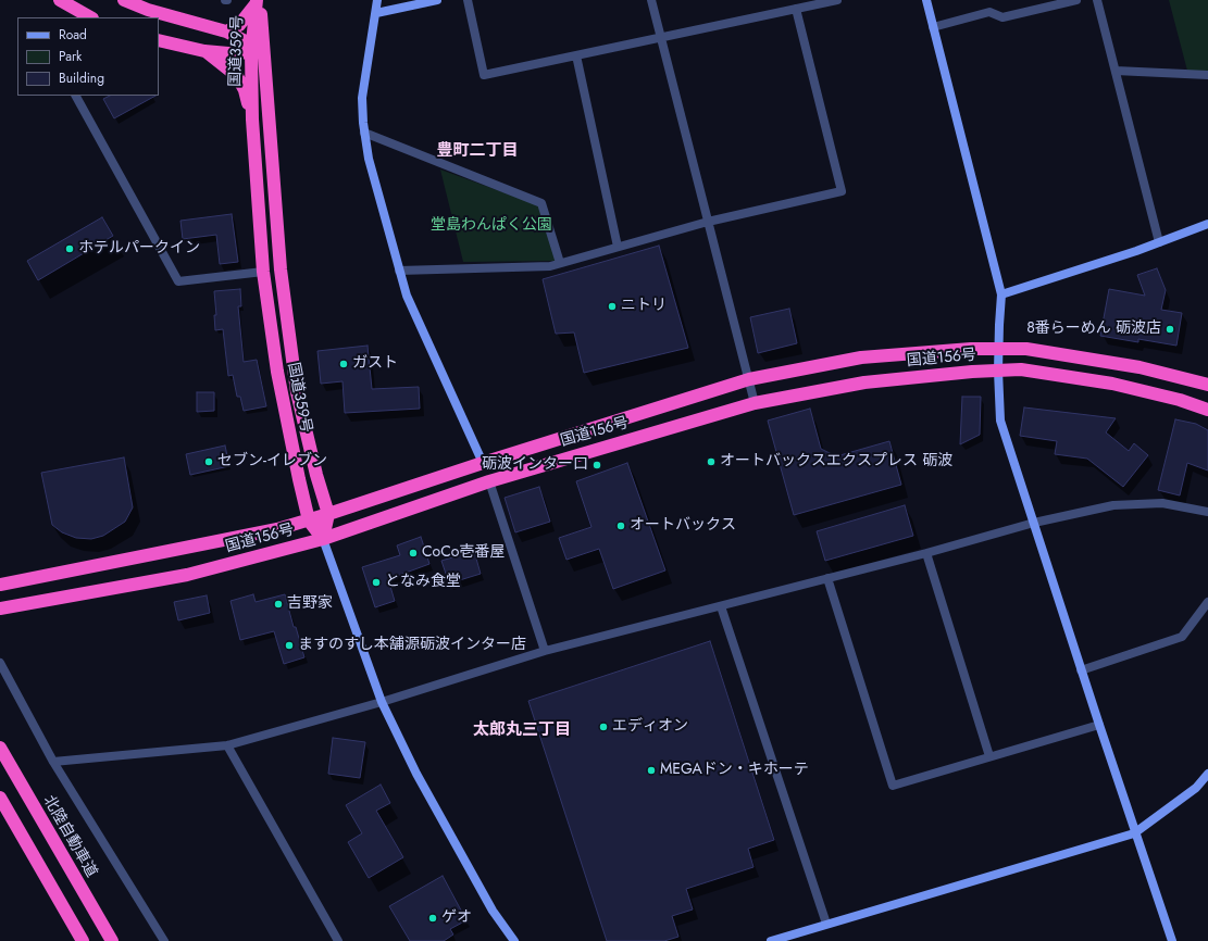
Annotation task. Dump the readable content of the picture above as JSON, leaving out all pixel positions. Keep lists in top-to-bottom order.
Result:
{
  "streets": {
    "highway": ["国道359号", "国道156号", "北陸自動車道"]
  },
  "crossings": [
    ["国道359号", "国道156号"]
  ],
  "districts": ["豊町二丁目", "太郎丸三丁目"],
  "parks": ["堂島わんぱく公園"],
  "places": [
    "ホテルパークイン",
    "ニトリ",
    "8番らーめん 砺波店",
    "ガスト",
    "セブン-イレブン",
    "オートバックスエクスプレス 砺波",
    "砺波インター口",
    "オートバックス",
    "CoCo壱番屋",
    "となみ食堂",
    "吉野家",
    "ますのすし本舗源砺波インター店",
    "エディオン",
    "MEGAドン・キホーテ",
    "ゲオ"
  ],
  "legend": ["Road", "Park", "Building"]
}
